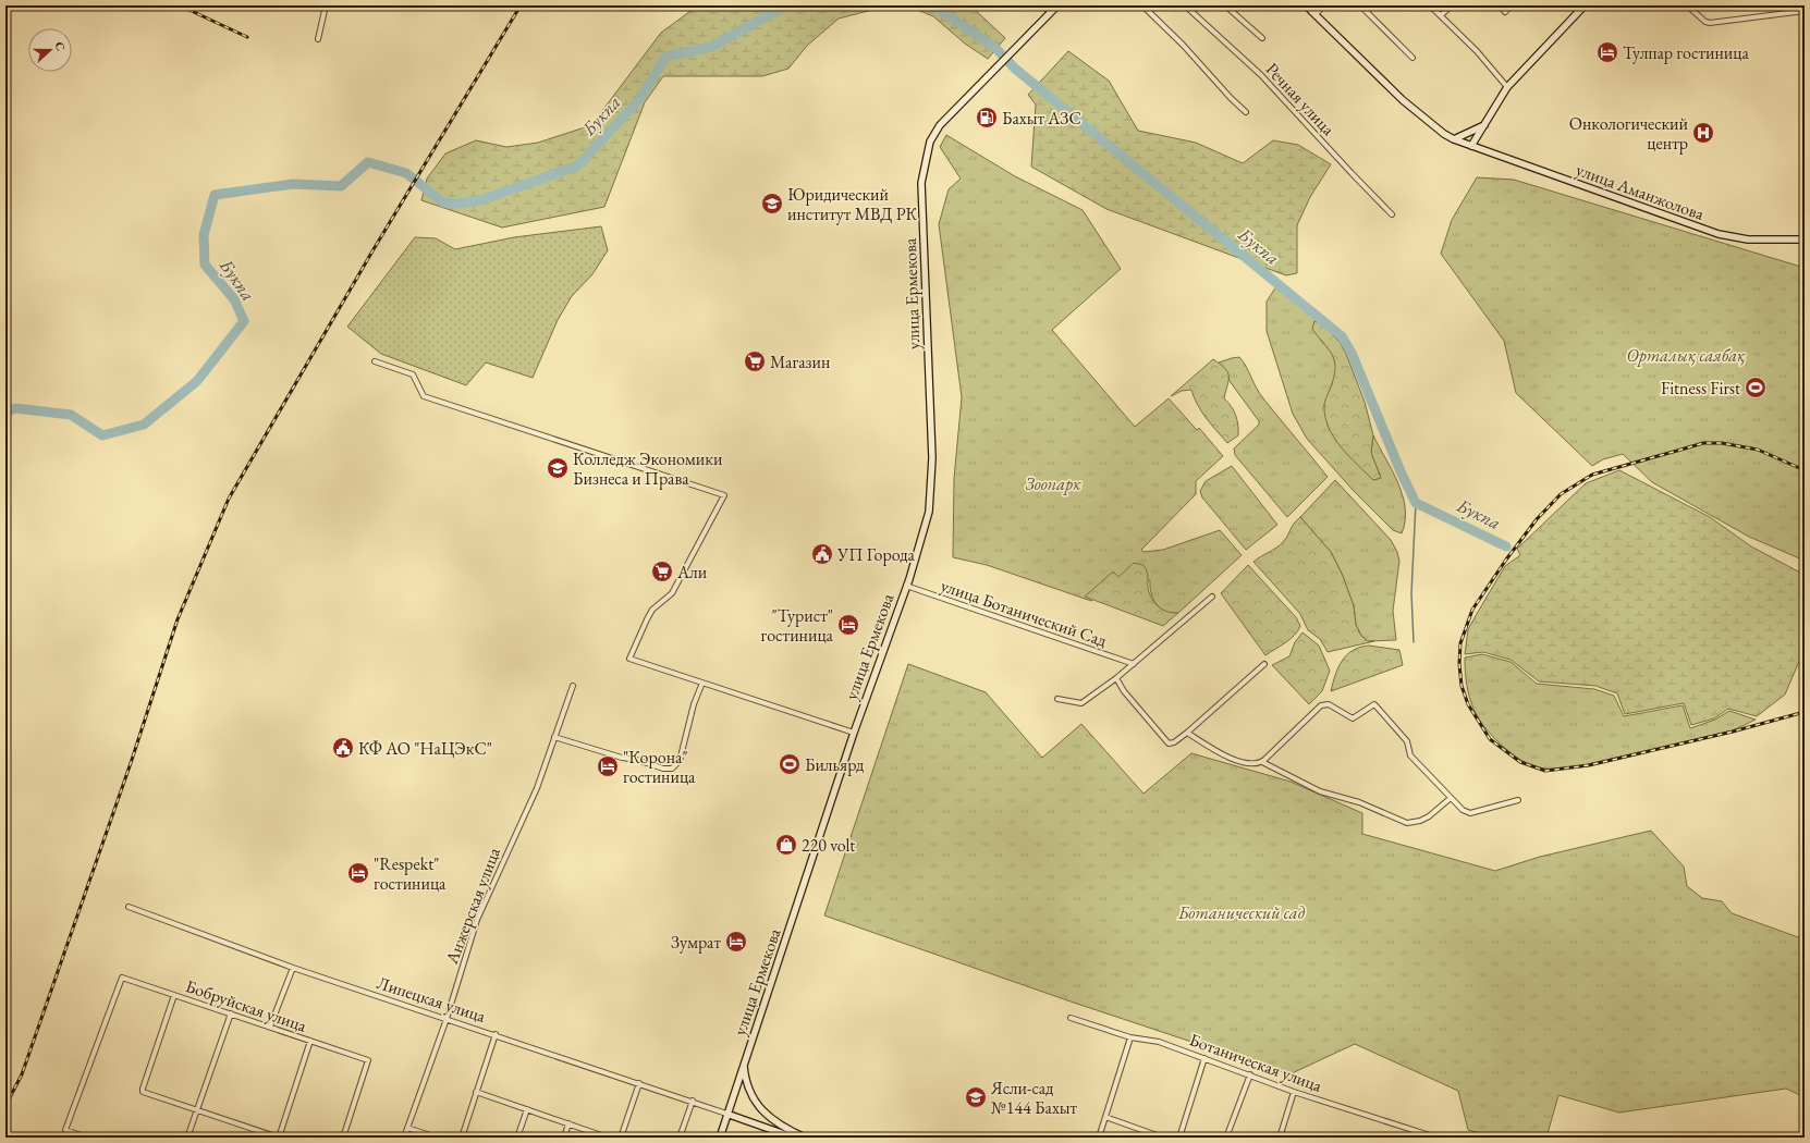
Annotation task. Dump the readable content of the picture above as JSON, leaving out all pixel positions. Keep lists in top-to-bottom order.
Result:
{
  "streets": {
    "main road": ["улица Аманжолова", "улица Ермекова"],
    "street": [
      "Речная улица",
      "улица Ботанический Сад",
      "Анжерская улица",
      "Липецкая улица",
      "Бобруйская улица",
      "Ботаническая улица"
    ]
  },
  "crossings": [
    ["улица Ермекова", "улица Ботанический Сад"],
    ["улица Ермекова", "Липецкая улица"],
    ["Анжерская улица", "Липецкая улица"]
  ],
  "water": ["Букпа"],
  "parks": ["Орталық саябақ", "Зоопарк", "Ботанический сад"],
  "places": {
    "hotel": [
      "Тулпар гостиница",
      "\"Турист\" гостиница",
      "\"Корона\" гостиница",
      "\"Respekt\" гостиница",
      "Зумрат"
    ],
    "fuel station": ["Бахыт АЗС"],
    "hospital": ["Онкологический центр"],
    "school or university": ["Юридический институт МВД РК", "Колледж Экономики Бизнеса и Права", "Ясли-сад №144 Бахыт"],
    "supermarket": ["Магазин", "Али"],
    "sports": ["Fitness First", "Бильярд"],
    "public building": ["УП Города", "КФ АО \"НаЦЭкС\""],
    "shop": ["220 volt"]
  },
  "north": "right"
}
